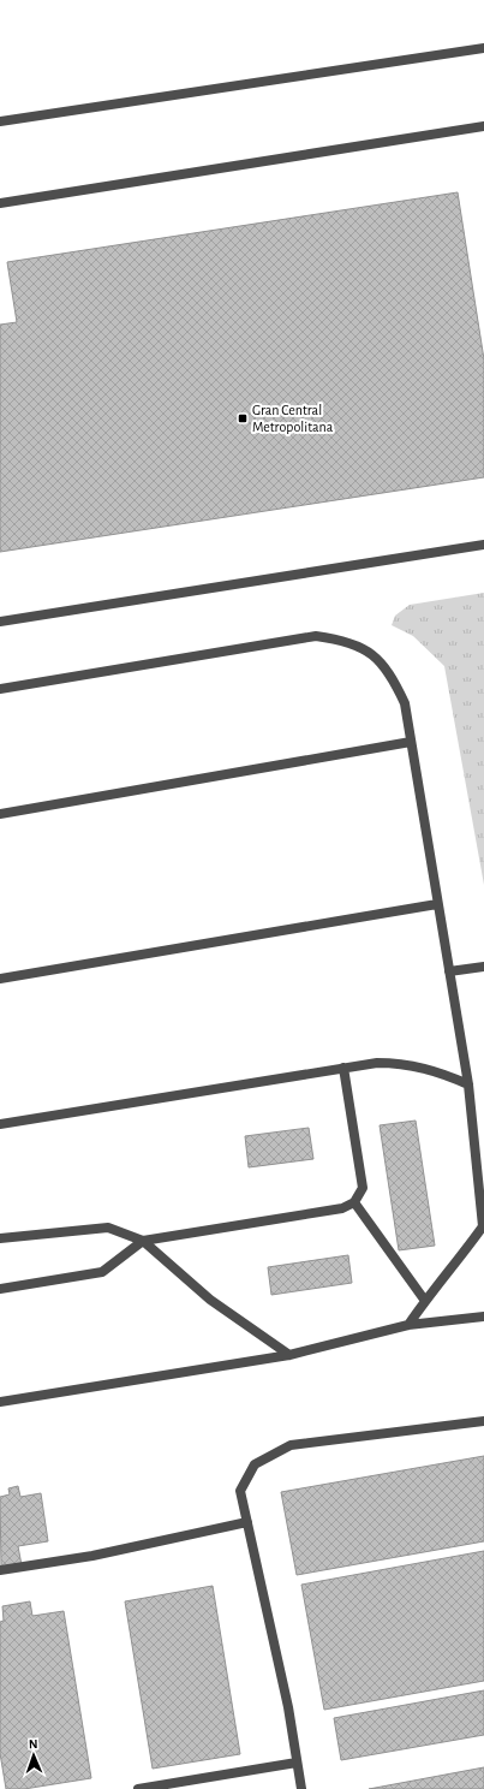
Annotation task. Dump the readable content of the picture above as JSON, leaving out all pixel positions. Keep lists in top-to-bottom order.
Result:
{
  "places": {
    "transit": ["Gran Central Metropolitana"]
  },
  "north": "top"
}
